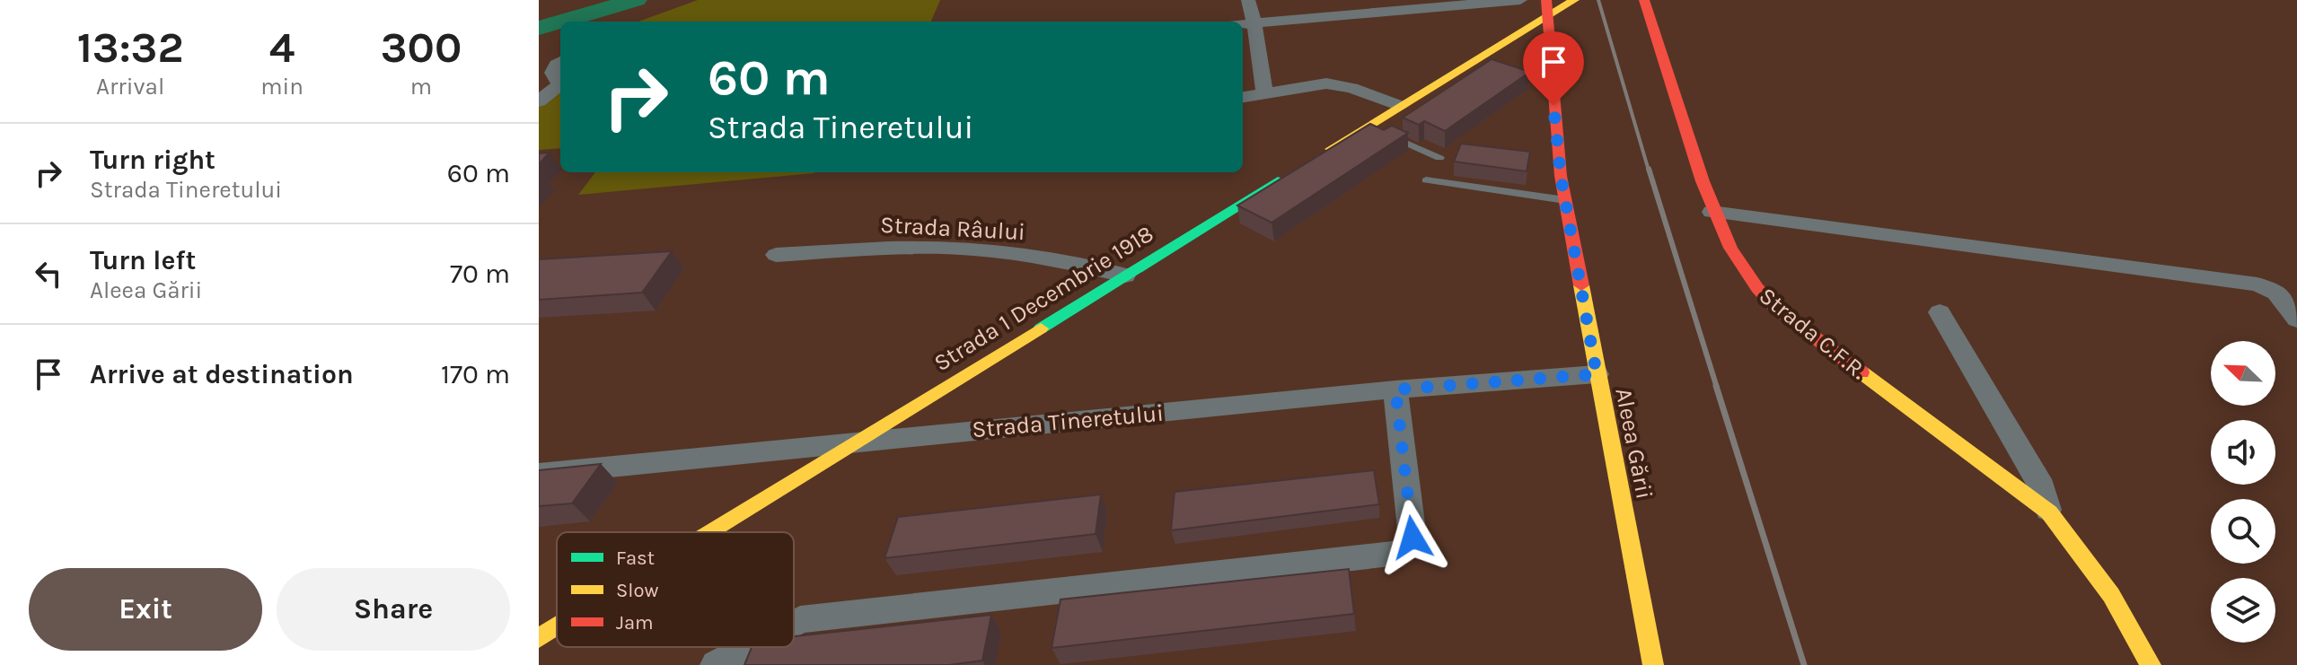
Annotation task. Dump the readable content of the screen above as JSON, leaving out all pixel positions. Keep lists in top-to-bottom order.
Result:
{
  "streets": {
    "street": [
      "Strada Râului",
      "Strada 1 Decembrie 1918",
      "Strada C.F.R.",
      "Strada Tineretului",
      "Aleea Gării"
    ]
  },
  "crossings": [
    ["Strada Râului", "Strada 1 Decembrie 1918"],
    ["Strada 1 Decembrie 1918", "Strada Tineretului"],
    ["Strada Tineretului", "Aleea Gării"]
  ],
  "legend": ["Fast", "Slow", "Jam"],
  "north": "top left",
  "page": {
    "eta": [
      "13:32",
      "Arrival",
      "4",
      "min",
      "300",
      "m"
    ],
    "turn": ["60 m", "Strada Tineretului"],
    "list": [
      {
        "name": "Turn right",
        "note": "Strada Tineretului",
        "value": "60 m"
      },
      {
        "name": "Turn left",
        "note": "Aleea Gării",
        "value": "70 m"
      },
      {
        "name": "Arrive at destination",
        "value": "170 m"
      }
    ],
    "buttons": ["Exit", "Share"]
  }
}
